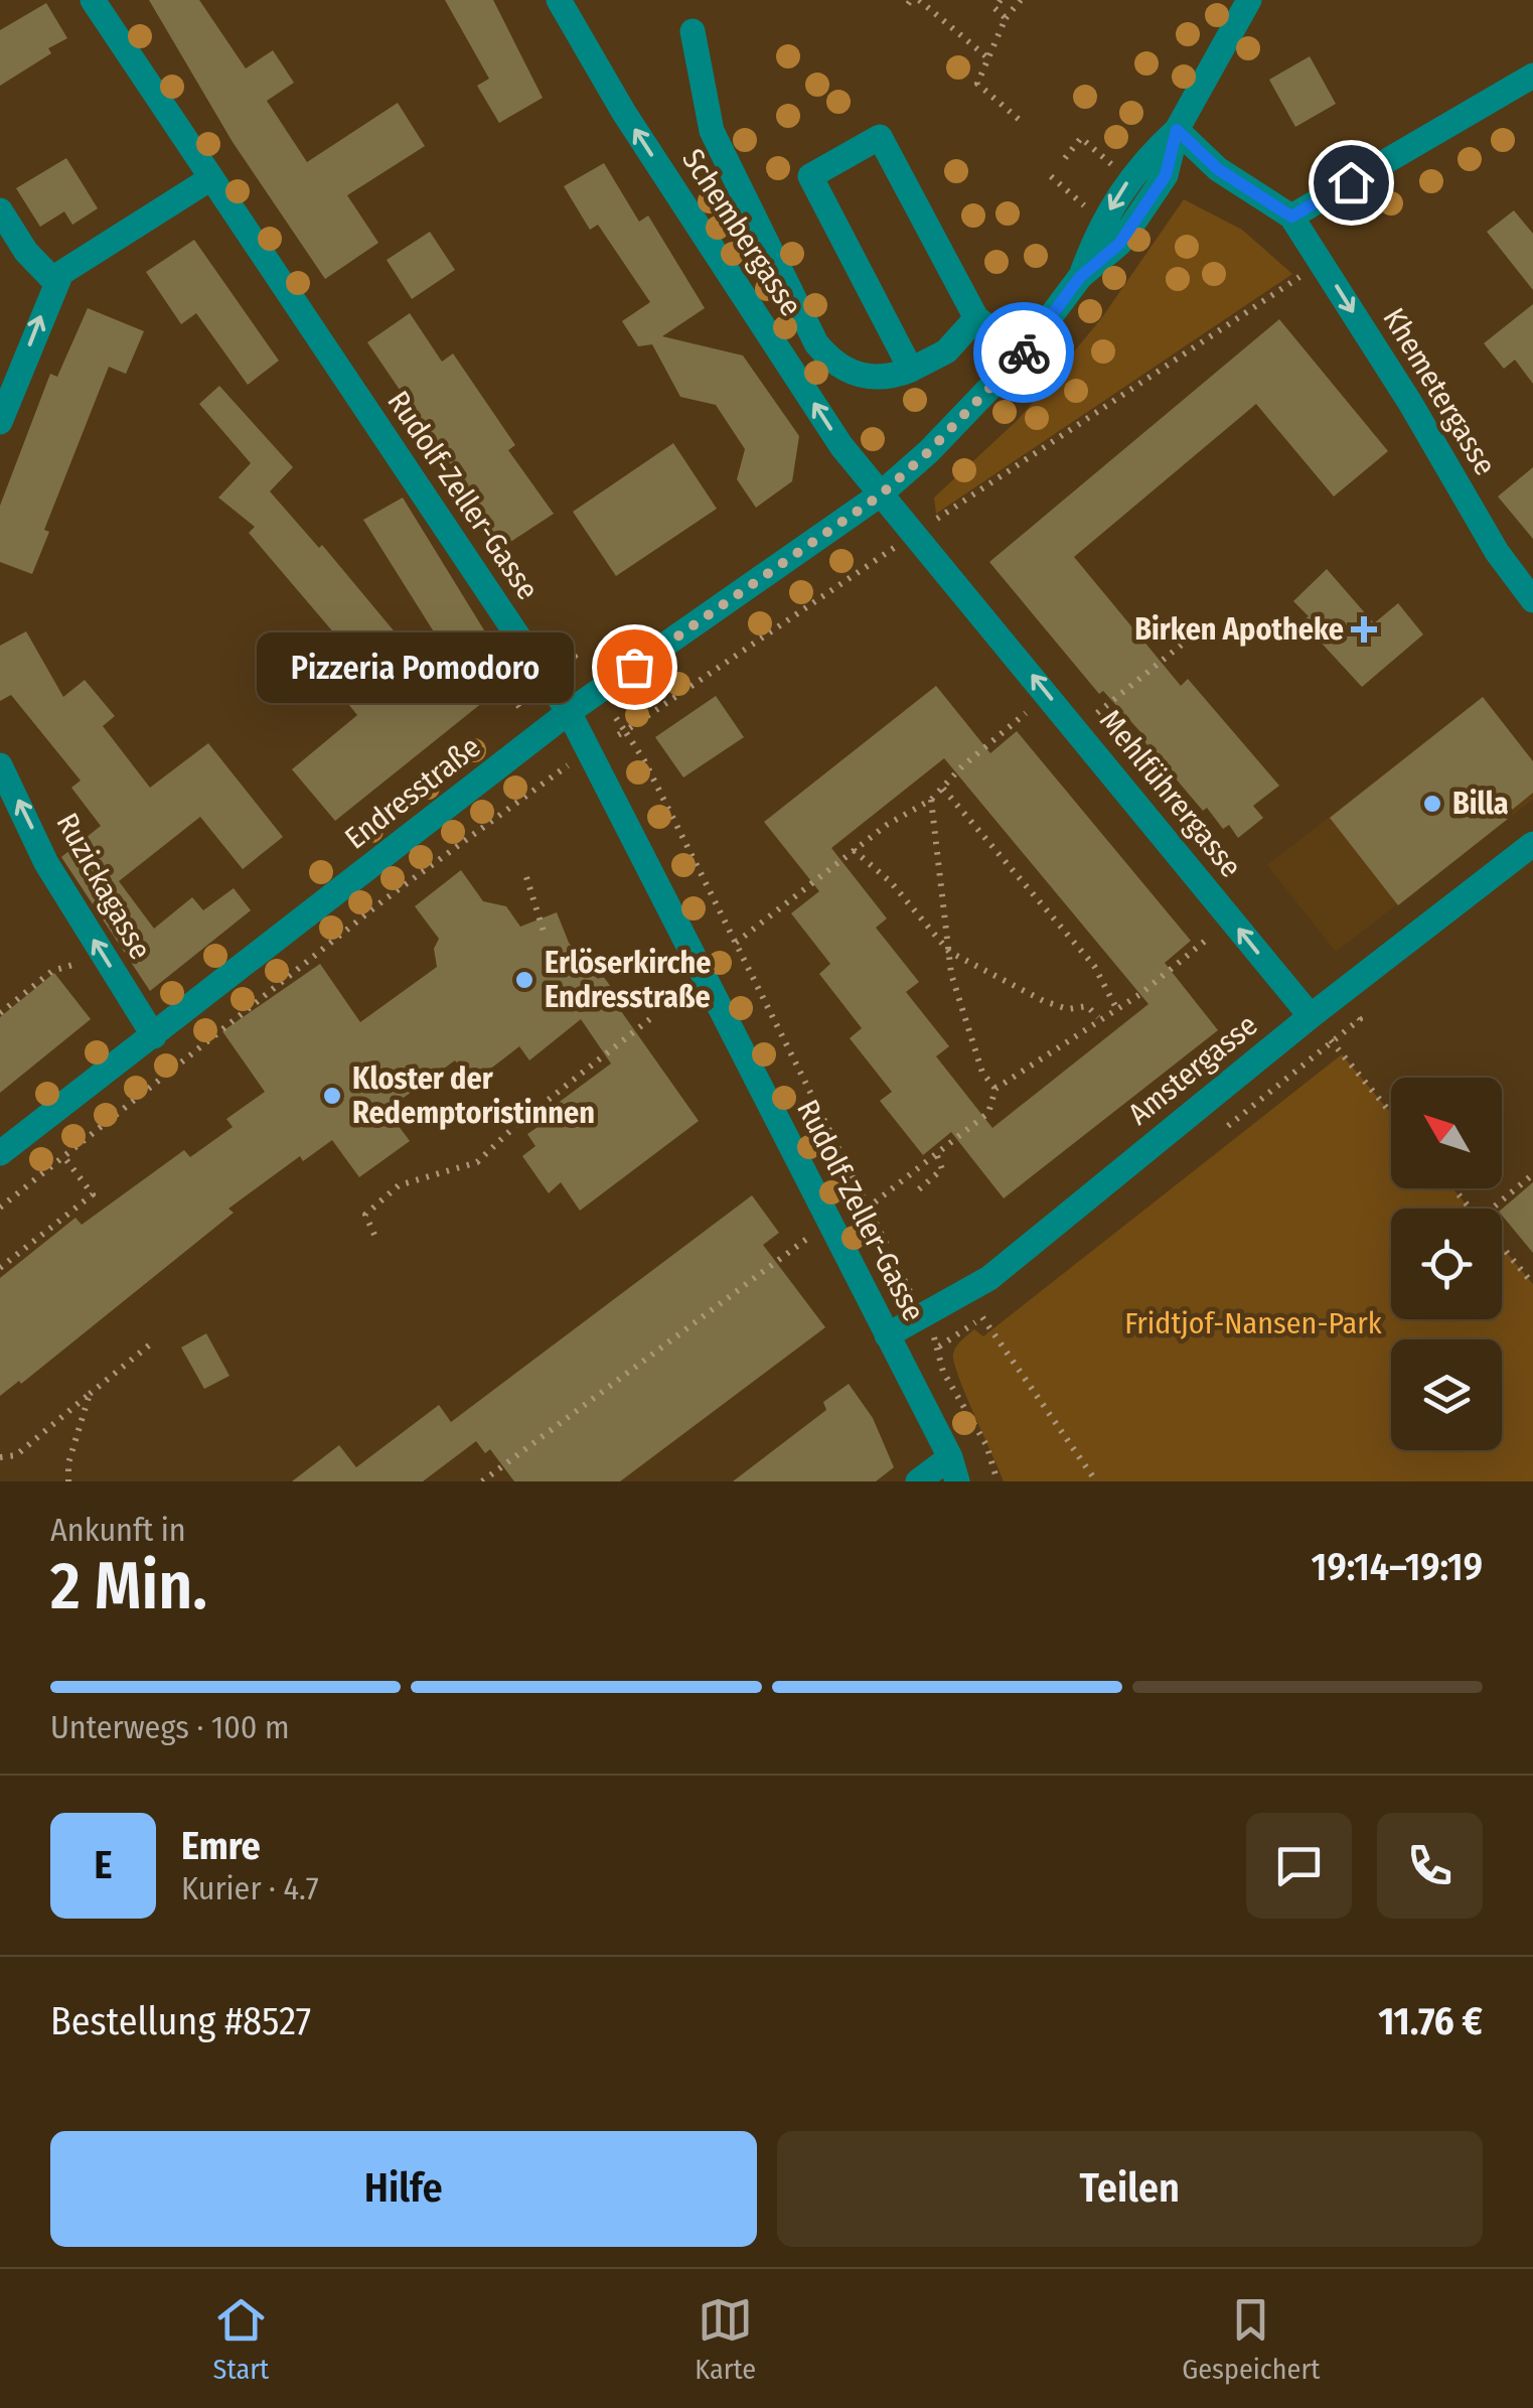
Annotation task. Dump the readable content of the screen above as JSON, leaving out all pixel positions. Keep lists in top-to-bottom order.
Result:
{
  "streets": {
    "street": [
      "Schembergasse",
      "Khemetergasse",
      "Rudolf-Zeller-Gasse",
      "Endresstraße",
      "Mehlführergasse",
      "Ruzickagasse",
      "Amstergasse"
    ]
  },
  "crossings": [
    ["Schembergasse", "Endresstraße"],
    ["Schembergasse", "Mehlführergasse"],
    ["Rudolf-Zeller-Gasse", "Endresstraße"],
    ["Rudolf-Zeller-Gasse", "Amstergasse"],
    ["Endresstraße", "Mehlführergasse"],
    ["Endresstraße", "Ruzickagasse"],
    ["Mehlführergasse", "Amstergasse"]
  ],
  "one_way": ["Khemetergasse", "Mehlführergasse", "Ruzickagasse"],
  "parks": ["Fridtjof-Nansen-Park"],
  "places": {
    "health": ["Birken Apotheke"],
    "other": [
      "Pizzeria Pomodoro",
      "Billa",
      "Erlöserkirche Endresstraße",
      "Kloster der Redemptoristinnen"
    ]
  },
  "north": "top left",
  "page": {
    "bubble": "Pizzeria Pomodoro",
    "heading": ["2 Min.", "Ankunft in", "19:14–19:19"],
    "panel": [
      "Emre",
      "Kurier · 4.7",
      "Bestellung #8527",
      "11.76 €"
    ],
    "bar": "Unterwegs · 100 m",
    "round": "E",
    "buttons": ["Hilfe", "Teilen"],
    "tabs": ["Start", "Karte", "Gespeichert"]
  }
}
